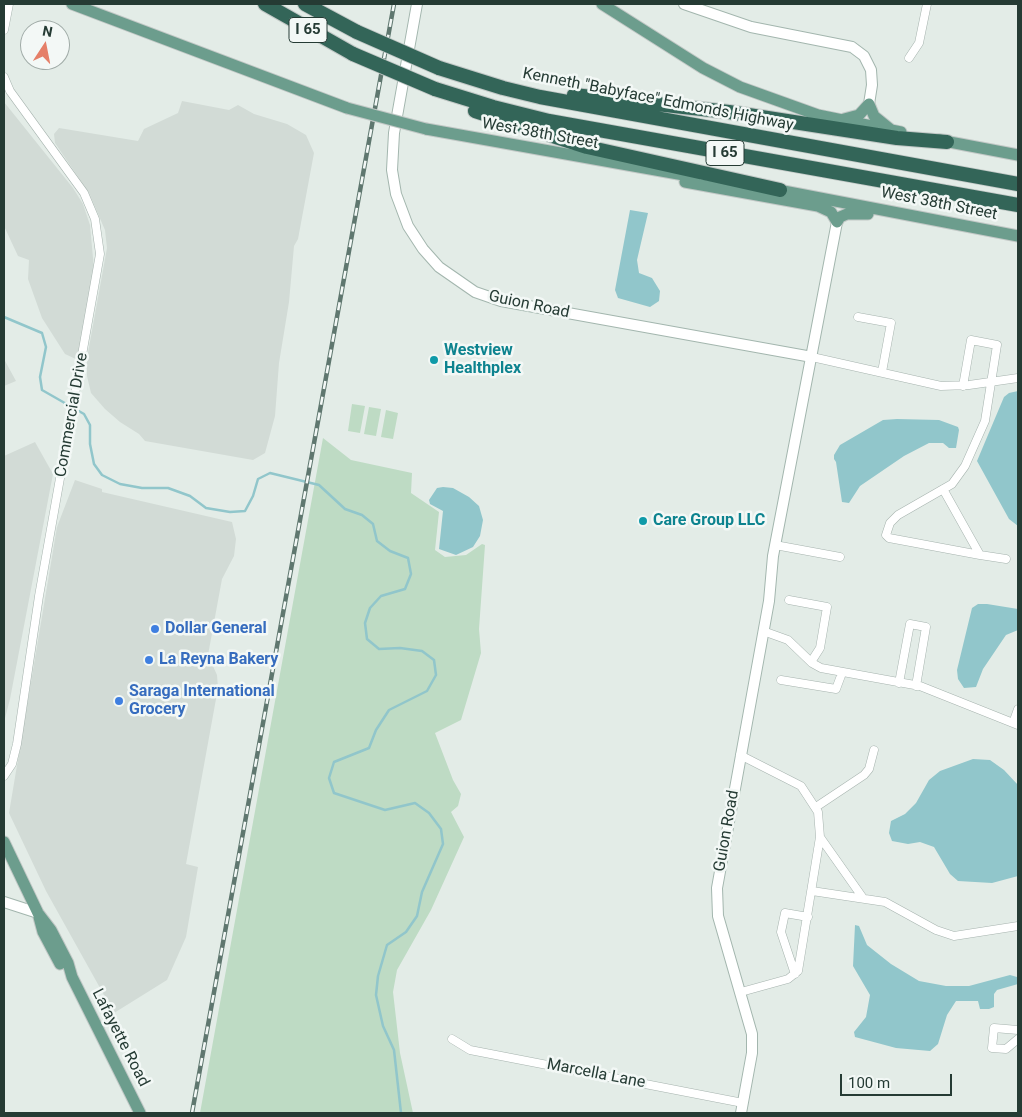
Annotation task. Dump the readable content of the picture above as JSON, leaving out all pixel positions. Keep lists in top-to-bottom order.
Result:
{
  "streets": {
    "highway": ["I 65", "Kenneth \"Babyface\" Edmonds Highway"],
    "main road": ["West 38th Street", "Lafayette Road"],
    "street": ["Guion Road", "Commercial Drive", "Marcella Lane"]
  },
  "crossings": [
    ["Guion Road", "Marcella Lane"]
  ],
  "places": [
    "Westview Healthplex",
    "Care Group LLC",
    "Dollar General",
    "La Reyna Bakery",
    "Saraga International Grocery"
  ],
  "scale_bar": "100 m",
  "north": "top"
}
